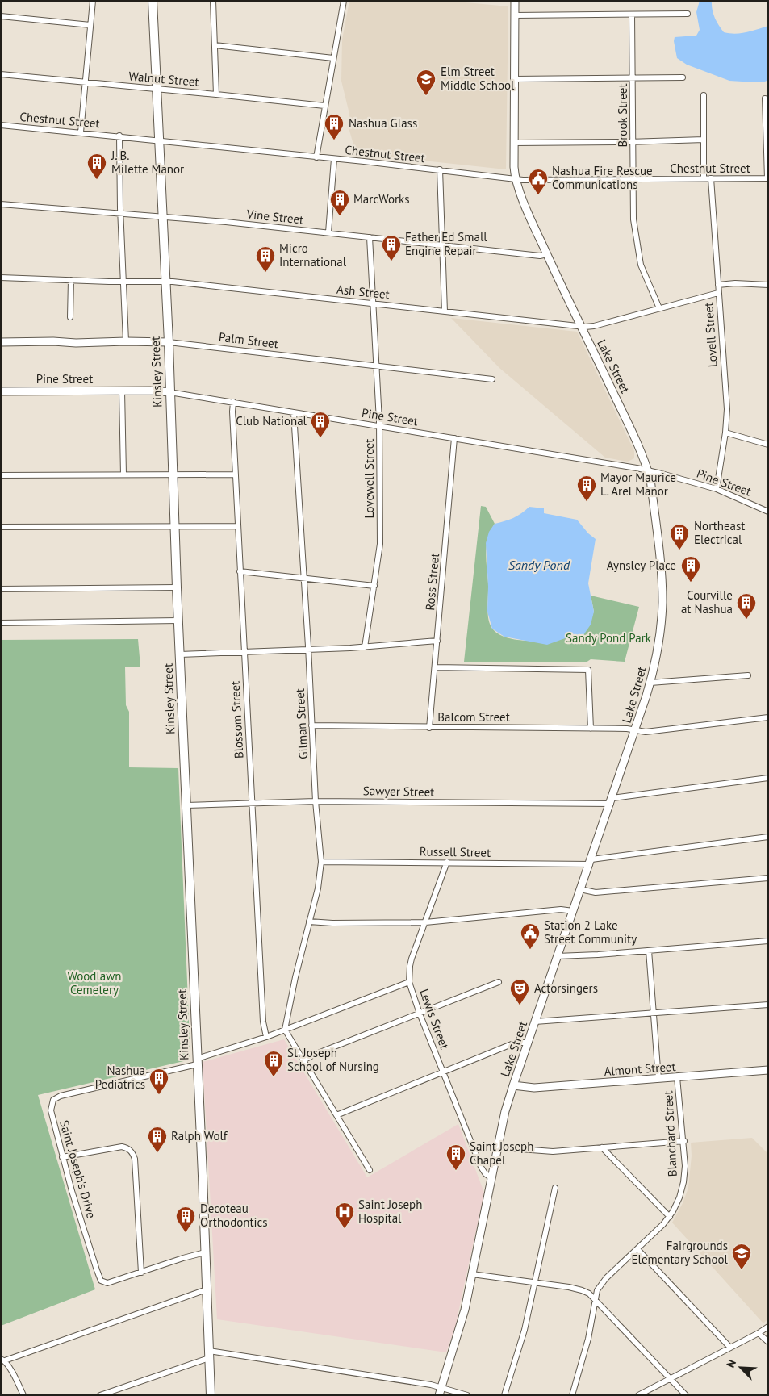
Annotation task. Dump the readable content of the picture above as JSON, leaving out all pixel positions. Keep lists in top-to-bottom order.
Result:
{
  "streets": {
    "main road": ["Kinsley Street"],
    "street": [
      "Walnut Street",
      "Brook Street",
      "Chestnut Street",
      "Vine Street",
      "Ash Street",
      "Lovell Street",
      "Palm Street",
      "Lake Street",
      "Pine Street",
      "Lovewell Street",
      "Ross Street",
      "Balcom Street",
      "Blossom Street",
      "Gilman Street",
      "Sawyer Street",
      "Russell Street",
      "Lewis Street",
      "Almont Street",
      "Blanchard Street",
      "Saint Joseph's Drive"
    ]
  },
  "crossings": [
    ["Walnut Street", "Kinsley Street"],
    ["Brook Street", "Chestnut Street"],
    ["Brook Street", "Ash Street"],
    ["Chestnut Street", "Lovell Street"],
    ["Chestnut Street", "Lake Street"],
    ["Chestnut Street", "Kinsley Street"],
    ["Vine Street", "Lake Street"],
    ["Vine Street", "Kinsley Street"],
    ["Vine Street", "Lovewell Street"],
    ["Ash Street", "Lovell Street"],
    ["Ash Street", "Lake Street"],
    ["Ash Street", "Kinsley Street"],
    ["Ash Street", "Lovewell Street"],
    ["Lovell Street", "Pine Street"],
    ["Palm Street", "Kinsley Street"],
    ["Palm Street", "Lovewell Street"],
    ["Lake Street", "Pine Street"],
    ["Lake Street", "Balcom Street"],
    ["Lake Street", "Sawyer Street"],
    ["Lake Street", "Russell Street"],
    ["Lake Street", "Lewis Street"],
    ["Lake Street", "Almont Street"],
    ["Kinsley Street", "Pine Street"],
    ["Kinsley Street", "Sawyer Street"],
    ["Kinsley Street", "Saint Joseph's Drive"],
    ["Pine Street", "Lovewell Street"],
    ["Pine Street", "Ross Street"],
    ["Pine Street", "Blossom Street"],
    ["Pine Street", "Gilman Street"],
    ["Ross Street", "Balcom Street"],
    ["Balcom Street", "Gilman Street"],
    ["Blossom Street", "Sawyer Street"],
    ["Gilman Street", "Sawyer Street"],
    ["Gilman Street", "Russell Street"],
    ["Russell Street", "Lewis Street"],
    ["Almont Street", "Blanchard Street"]
  ],
  "water": ["Sandy Pond"],
  "parks": ["Sandy Pond Park", "Woodlawn Cemetery"],
  "places": {
    "school or university": ["Elm Street Middle School", "Fairgrounds Elementary School"],
    "building": [
      "Nashua Glass",
      "J. B. Milette Manor",
      "MarcWorks",
      "Father Ed Small Engine Repair",
      "Micro International",
      "Club National",
      "Mayor Maurice L. Arel Manor",
      "Northeast Electrical",
      "Aynsley Place",
      "Courville at Nashua",
      "St. Joseph School of Nursing",
      "Nashua Pediatrics",
      "Ralph Wolf",
      "Saint Joseph Chapel",
      "Decoteau Orthodontics"
    ],
    "public building": ["Nashua Fire Rescue Communications", "Station 2 Lake Street Community"],
    "theatre": ["Actorsingers"],
    "hospital": ["Saint Joseph Hospital"]
  },
  "north": "top left"
}
